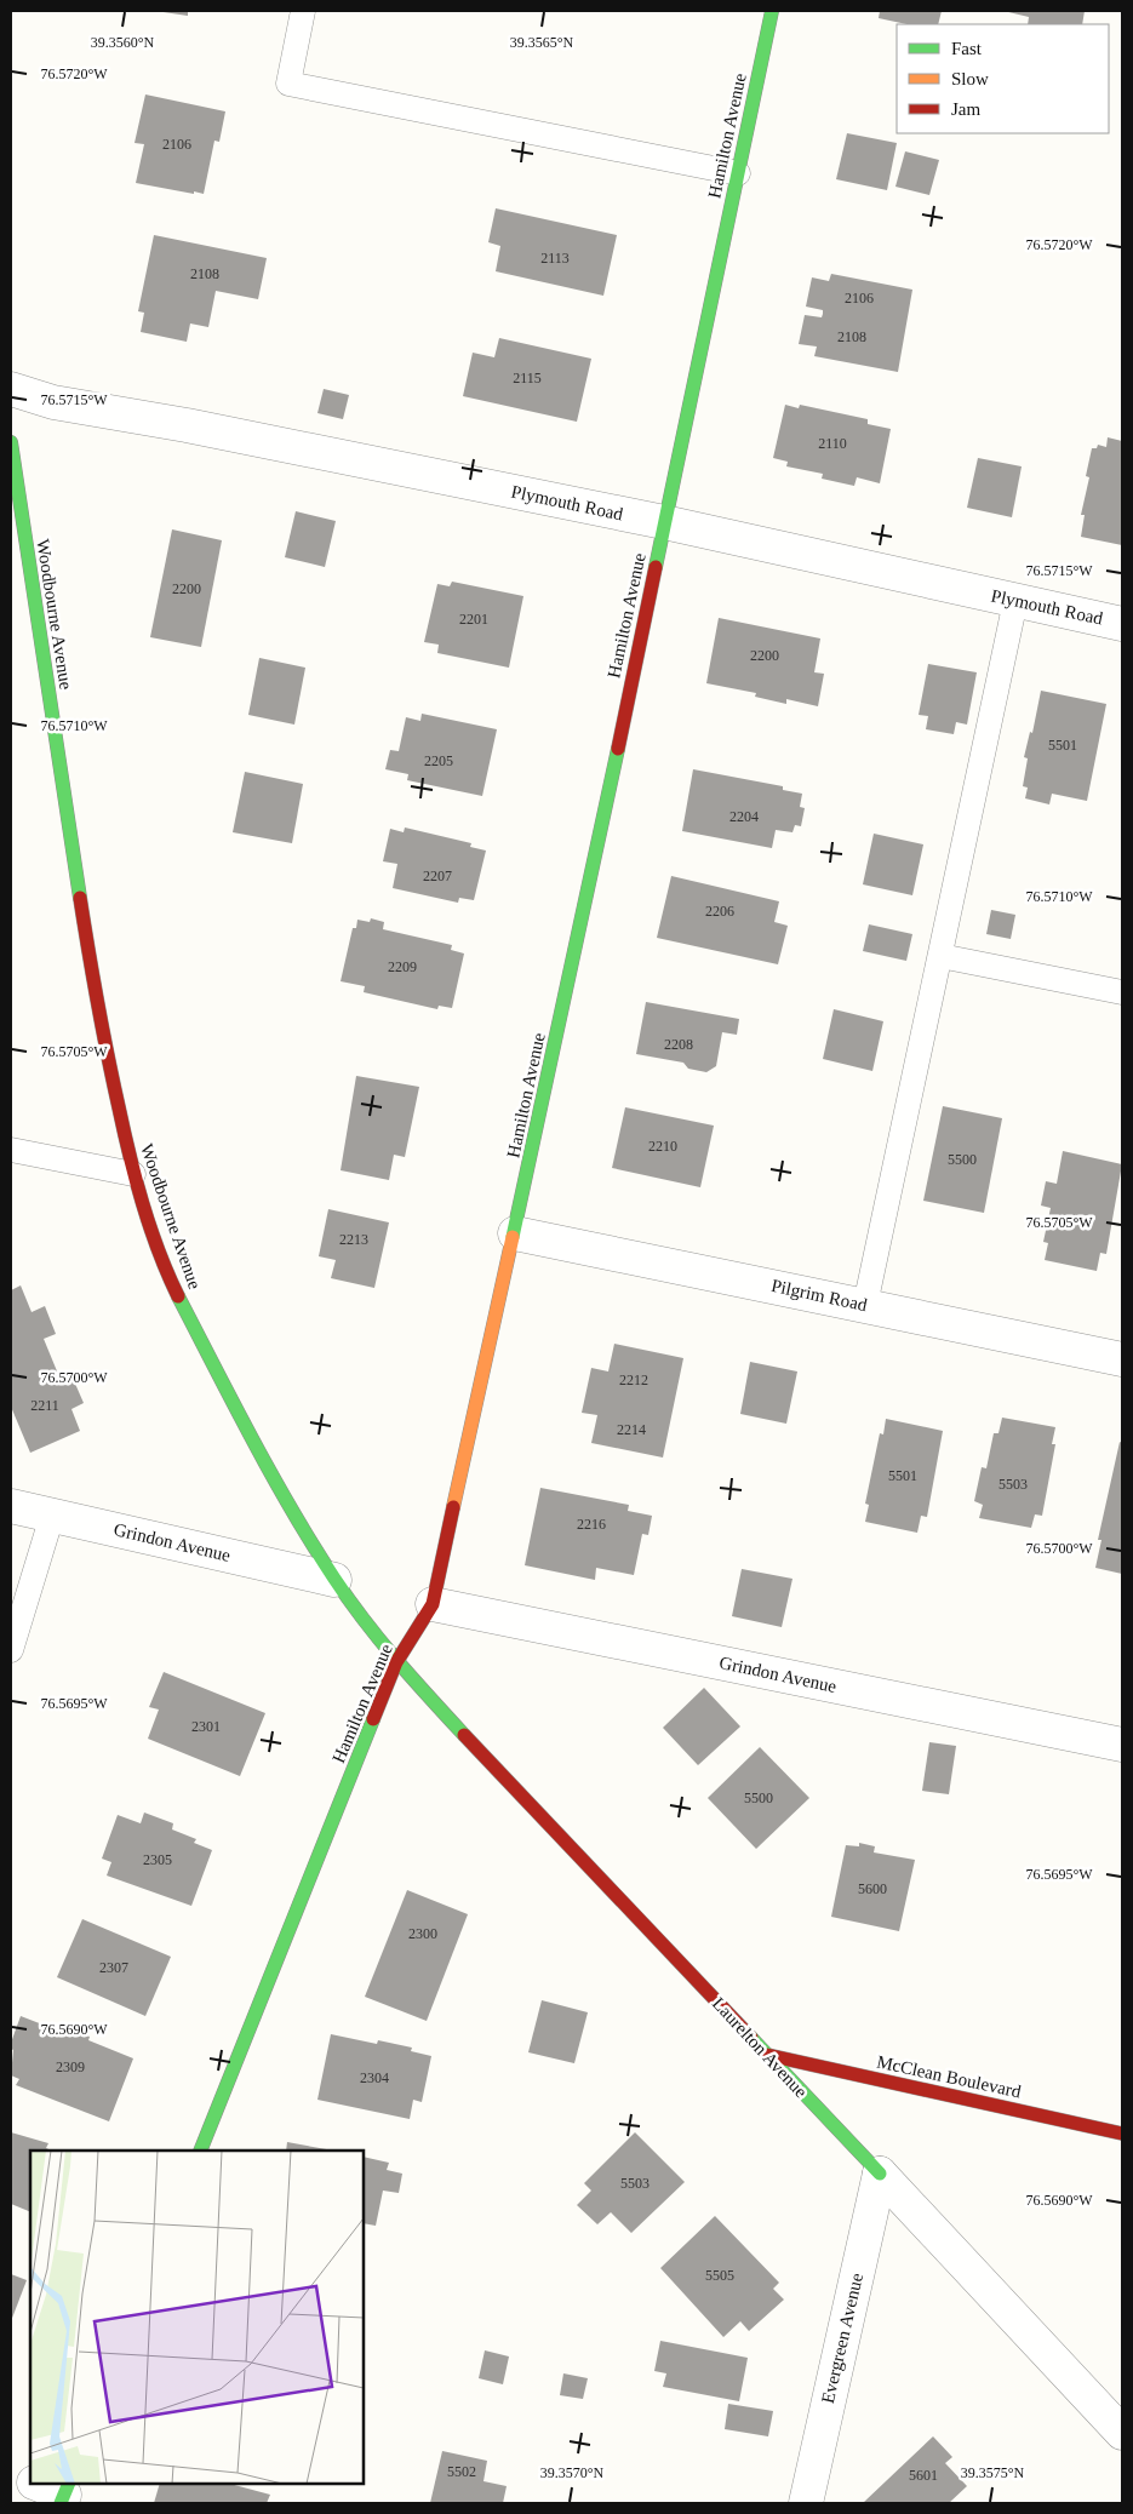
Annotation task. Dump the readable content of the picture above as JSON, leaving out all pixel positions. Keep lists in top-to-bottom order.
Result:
{
  "streets": {
    "street": [
      "Hamilton Avenue",
      "Plymouth Road",
      "Woodbourne Avenue",
      "Pilgrim Road",
      "Grindon Avenue",
      "Laurelton Avenue",
      "McClean Boulevard",
      "Evergreen Avenue"
    ]
  },
  "crossings": [
    ["Hamilton Avenue", "Plymouth Road"],
    ["Hamilton Avenue", "Woodbourne Avenue"],
    ["Hamilton Avenue", "Pilgrim Road"],
    ["Hamilton Avenue", "Grindon Avenue"],
    ["Hamilton Avenue", "Laurelton Avenue"],
    ["Woodbourne Avenue", "Grindon Avenue"],
    ["Woodbourne Avenue", "Laurelton Avenue"],
    ["Laurelton Avenue", "McClean Boulevard"],
    ["Laurelton Avenue", "Evergreen Avenue"]
  ],
  "house_numbers": [
    "2106",
    "2113",
    "2108",
    "2106",
    "2108",
    "2115",
    "2110",
    "2200",
    "2201",
    "2200",
    "5501",
    "2205",
    "2204",
    "2207",
    "2206",
    "2209",
    "2208",
    "2210",
    "5500",
    "2213",
    "2212",
    "2211",
    "2214",
    "5501",
    "5503",
    "2216",
    "2301",
    "5500",
    "2305",
    "5600",
    "2300",
    "2307",
    "2309",
    "2304",
    "5503",
    "5505",
    "5502",
    "5601"
  ],
  "legend": ["Fast", "Slow", "Jam"],
  "coordinates": [
    "39.3560°N",
    "39.3565°N",
    "76.5720°W",
    "76.5715°W",
    "76.5710°W",
    "76.5705°W",
    "76.5700°W",
    "76.5695°W",
    "76.5690°W",
    "39.3570°N",
    "39.3575°N"
  ]
}
